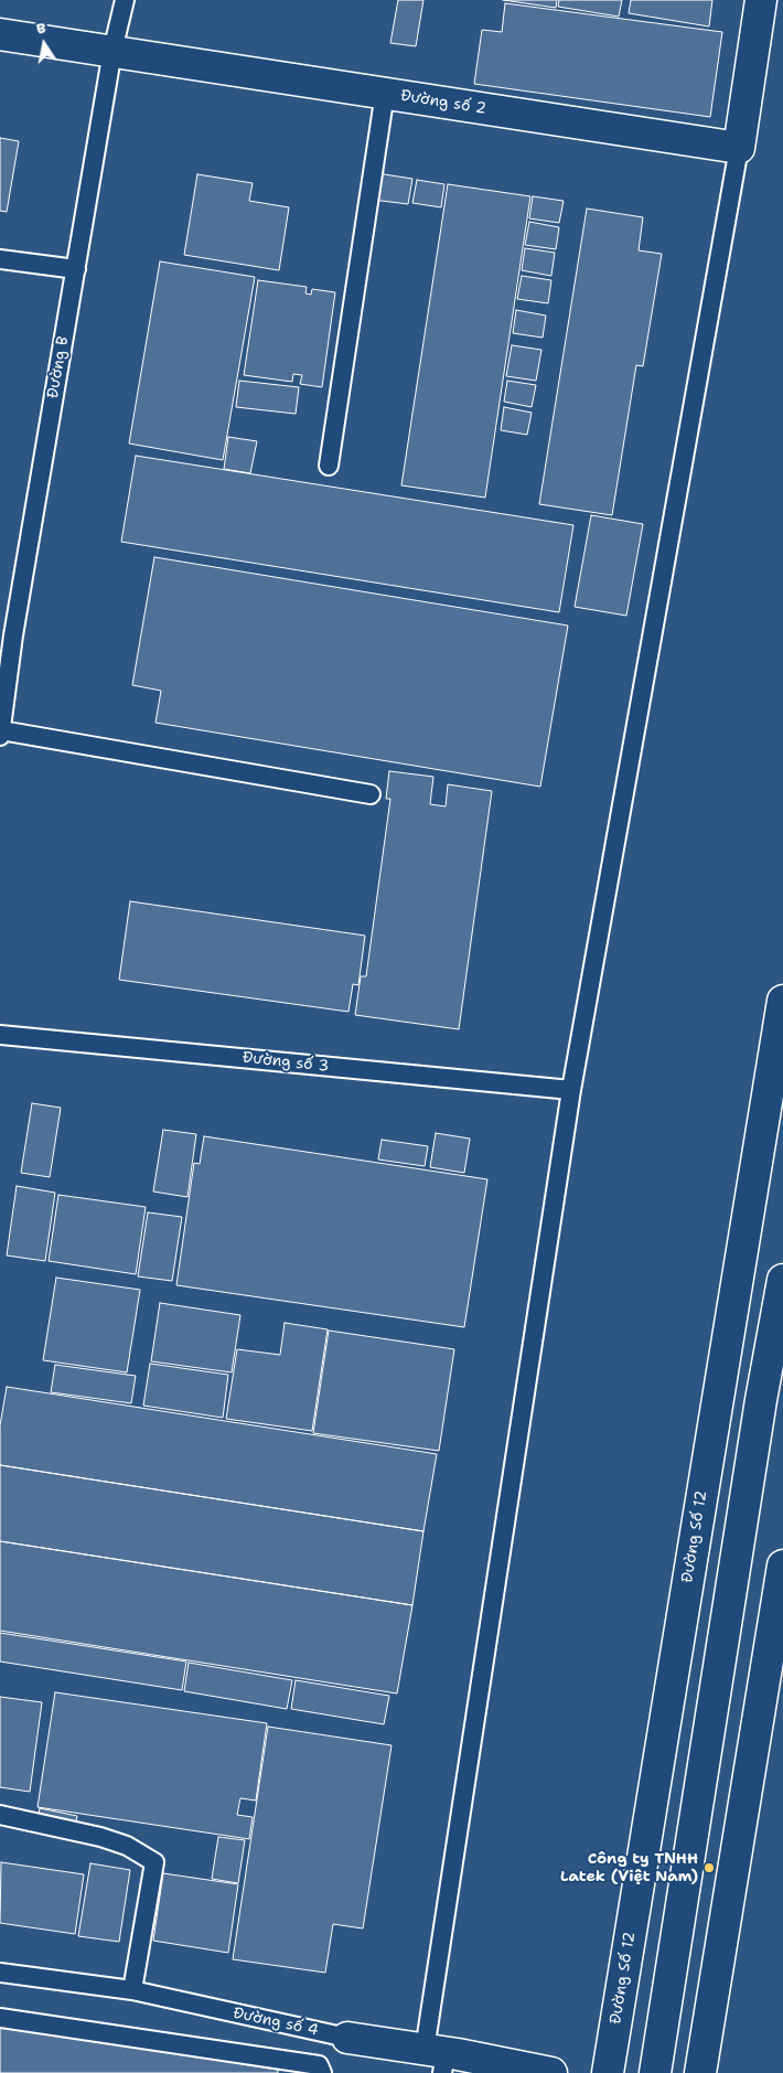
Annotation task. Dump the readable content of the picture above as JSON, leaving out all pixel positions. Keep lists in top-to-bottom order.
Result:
{
  "streets": {
    "street": ["Đường số 2", "Đường Số 12", "Đường số 4"],
    "lane": ["Đường B", "Đường số 3"]
  },
  "crossings": [
    ["Đường số 2", "Đường B"]
  ],
  "places": ["Công ty TNHH Latek (Việt Nam)"],
  "north": "top"
}
